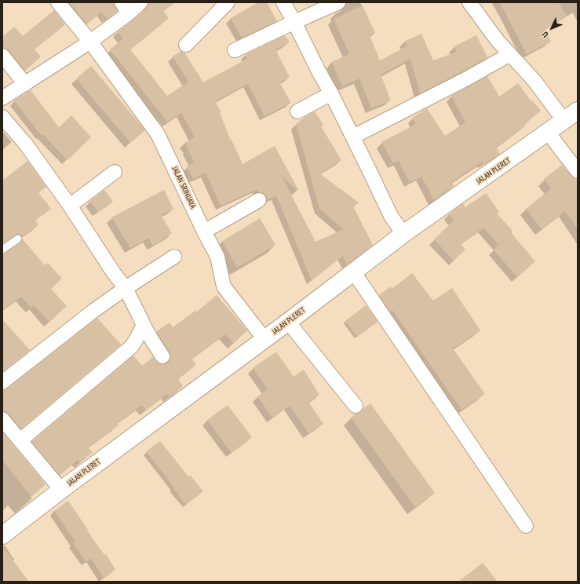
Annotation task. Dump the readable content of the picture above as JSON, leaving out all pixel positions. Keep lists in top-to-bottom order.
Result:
{
  "streets": {
    "main road": ["JALAN PLERET"],
    "street": ["JALAN SRINIJAYA"]
  },
  "crossings": [
    ["JALAN PLERET", "JALAN SRINIJAYA"]
  ],
  "north": "bottom left"
}
